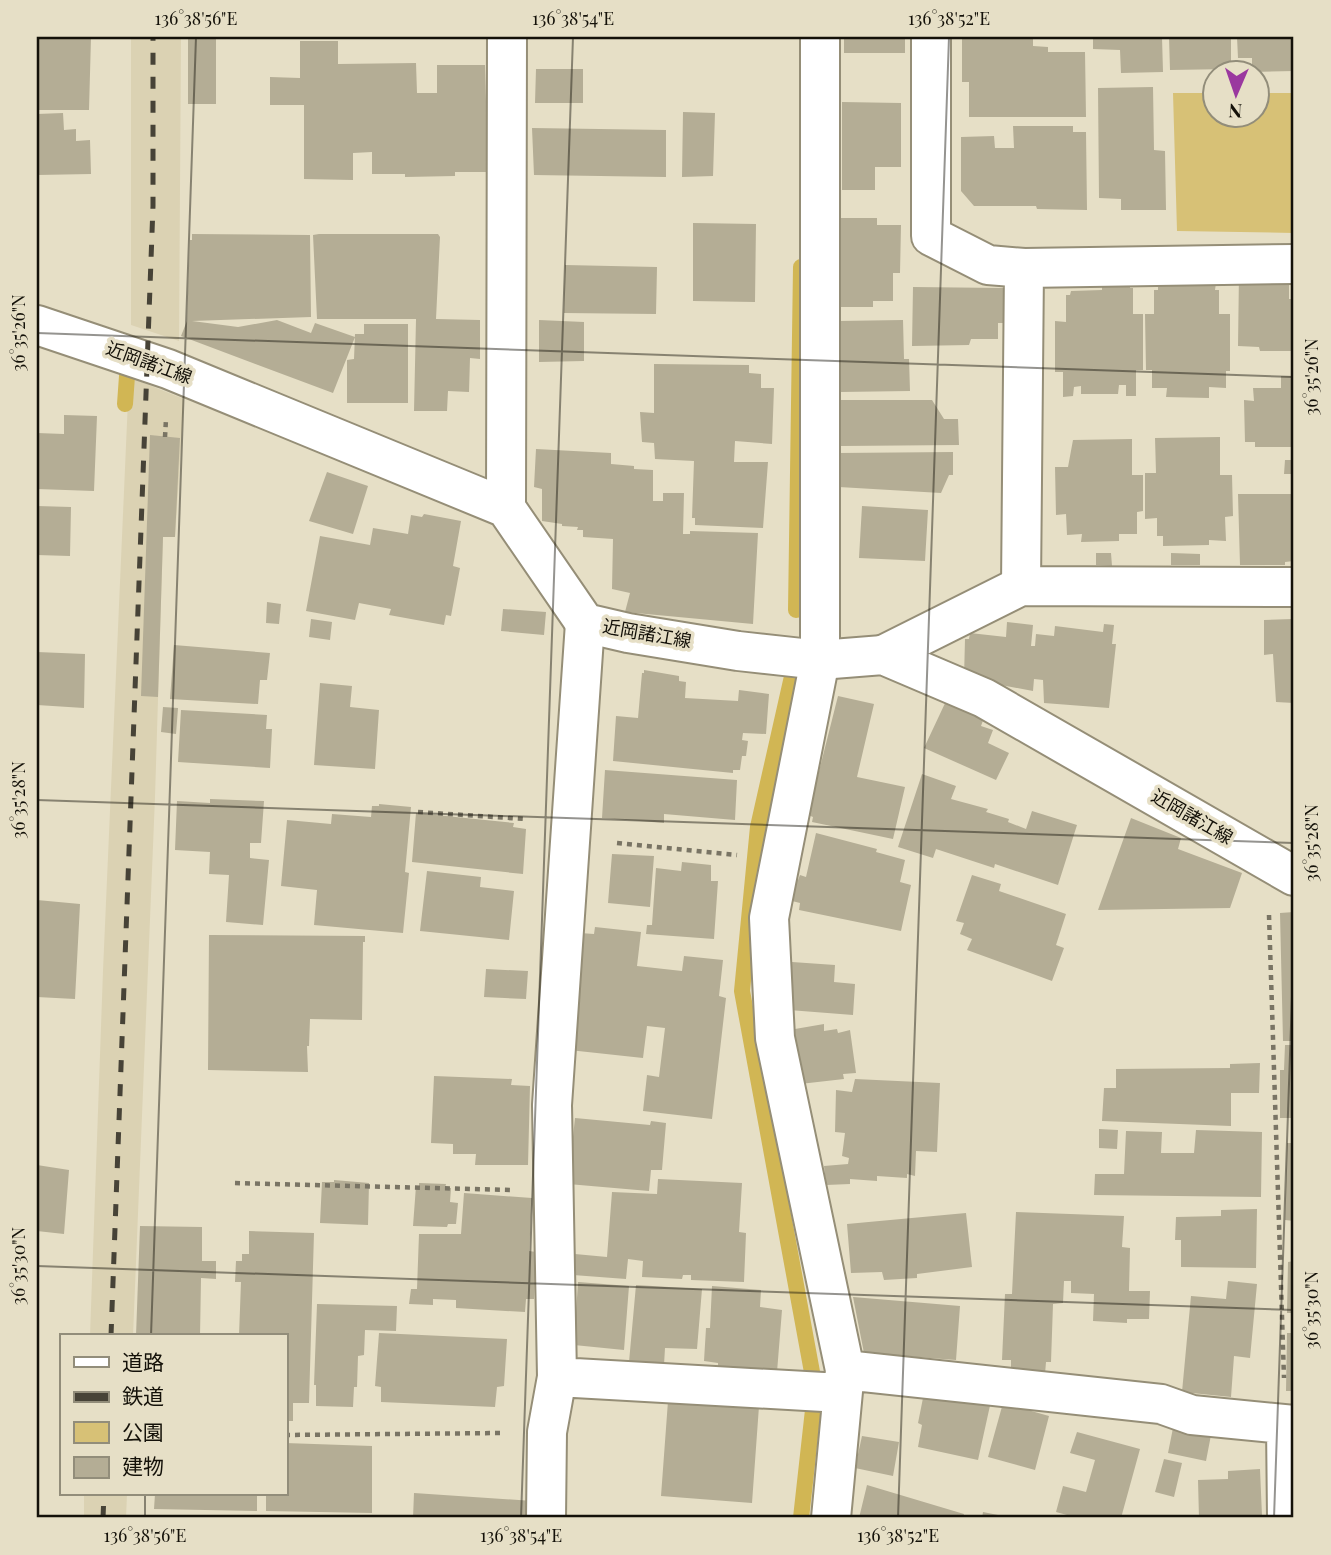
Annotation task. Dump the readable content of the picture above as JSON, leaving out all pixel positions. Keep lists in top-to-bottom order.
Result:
{
  "streets": {
    "street": ["近岡諸江線"]
  },
  "legend": [
    "道路",
    "鉄道",
    "公園",
    "建物"
  ],
  "north": "bottom",
  "coordinates": [
    "136°38'56\"E",
    "136°38'54\"E",
    "136°38'52\"E",
    "36°35'26\"N",
    "36°35'28\"N",
    "36°35'30\"N"
  ]
}
